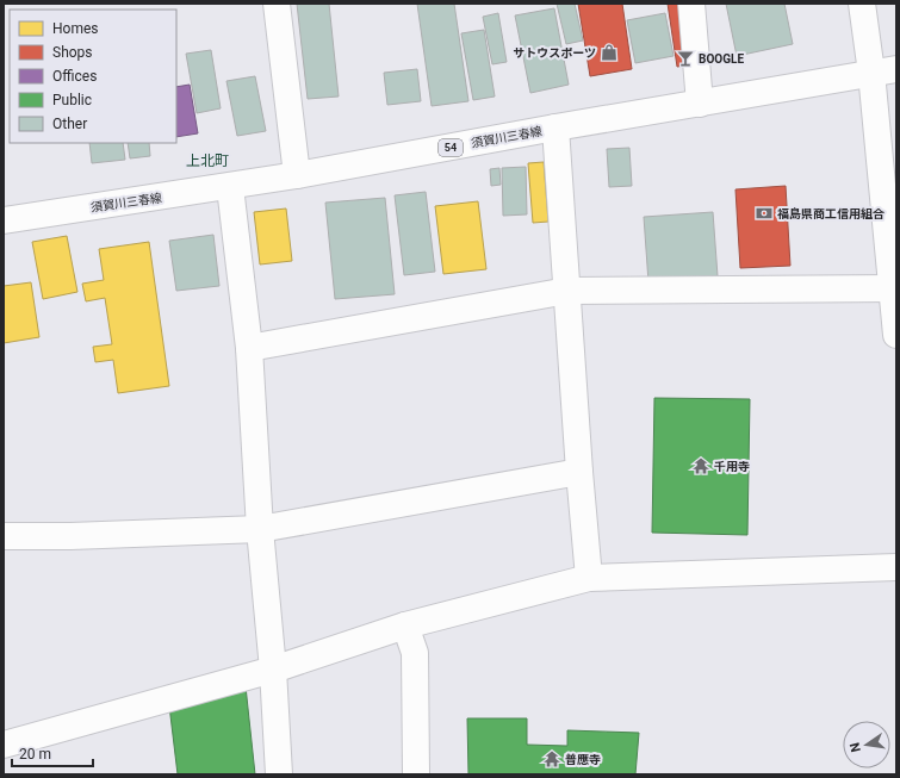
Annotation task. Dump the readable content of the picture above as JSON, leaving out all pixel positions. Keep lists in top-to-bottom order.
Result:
{
  "streets": {
    "street": ["須賀川三春線", "54"]
  },
  "districts": ["上北町"],
  "places": {
    "shop": ["サトウスポーツ"],
    "bar": ["BOOGLE"],
    "bank": ["福島県商工信用組合"],
    "temple": ["千用寺", "普應寺"]
  },
  "legend": [
    "Homes",
    "Shops",
    "Offices",
    "Public",
    "Other"
  ],
  "scale_bar": "20 m",
  "north": "left"
}
